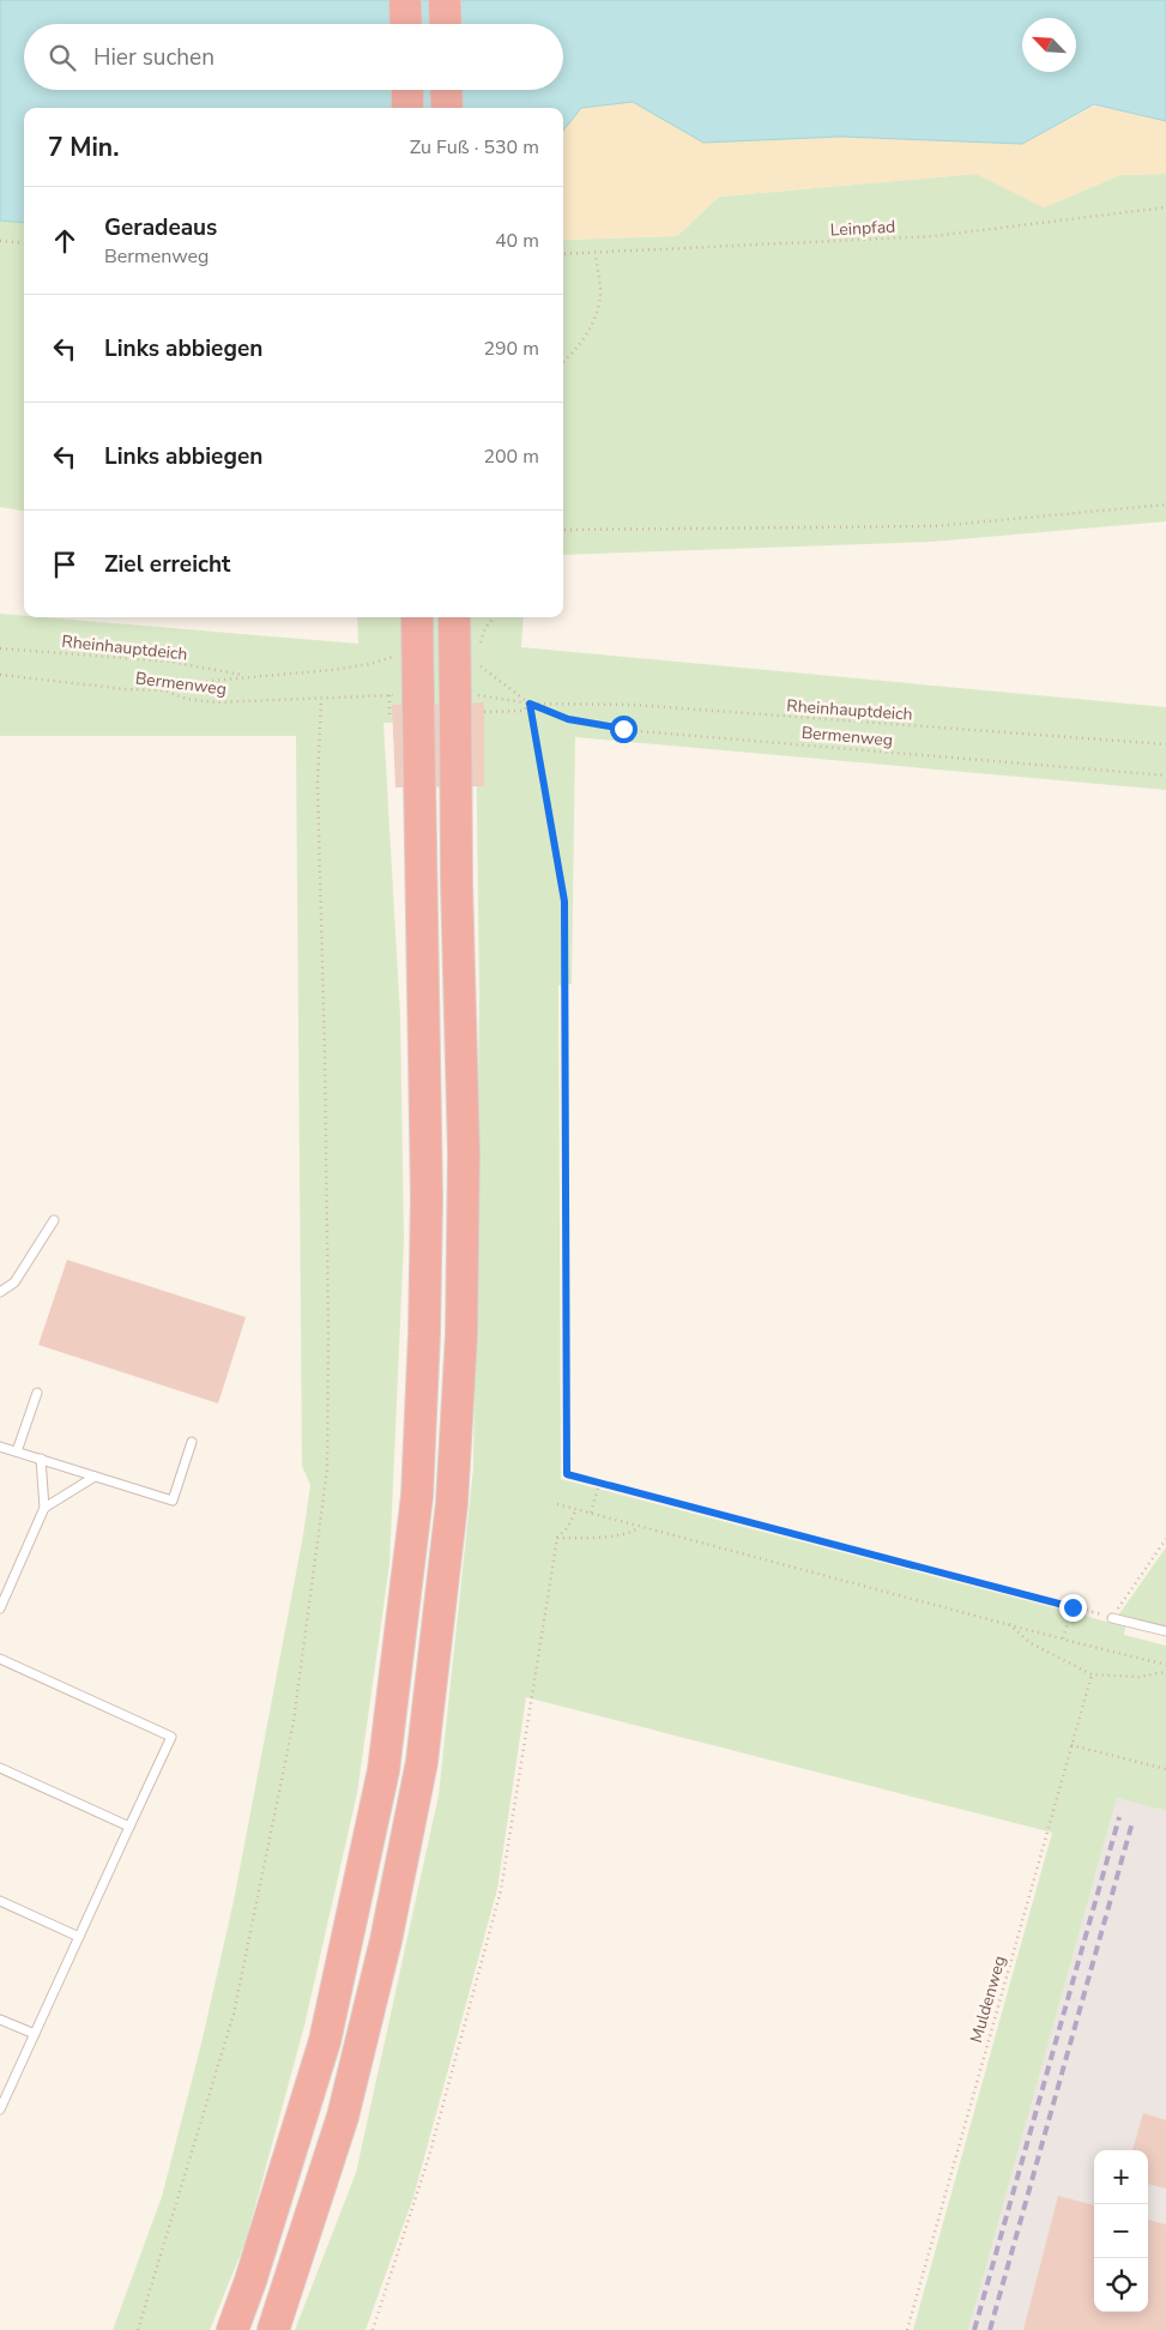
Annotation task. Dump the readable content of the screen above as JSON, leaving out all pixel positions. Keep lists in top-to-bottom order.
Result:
{
  "streets": {
    "path": [
      "Leinpfad",
      "Rheinhauptdeich",
      "Bermenweg",
      "Muldenweg"
    ]
  },
  "crossings": [
    ["Rheinhauptdeich", "Bermenweg"]
  ],
  "north": "top left",
  "page": {
    "search": "Hier suchen",
    "heading": ["7 Min.", "Zu Fuß · 530 m"],
    "list": [
      ["Geradeaus", "Bermenweg", "40 m"],
      ["Links abbiegen", "290 m"],
      ["Links abbiegen", "200 m"],
      "Ziel erreicht"
    ],
    "map_buttons": ["+", "−"]
  }
}
